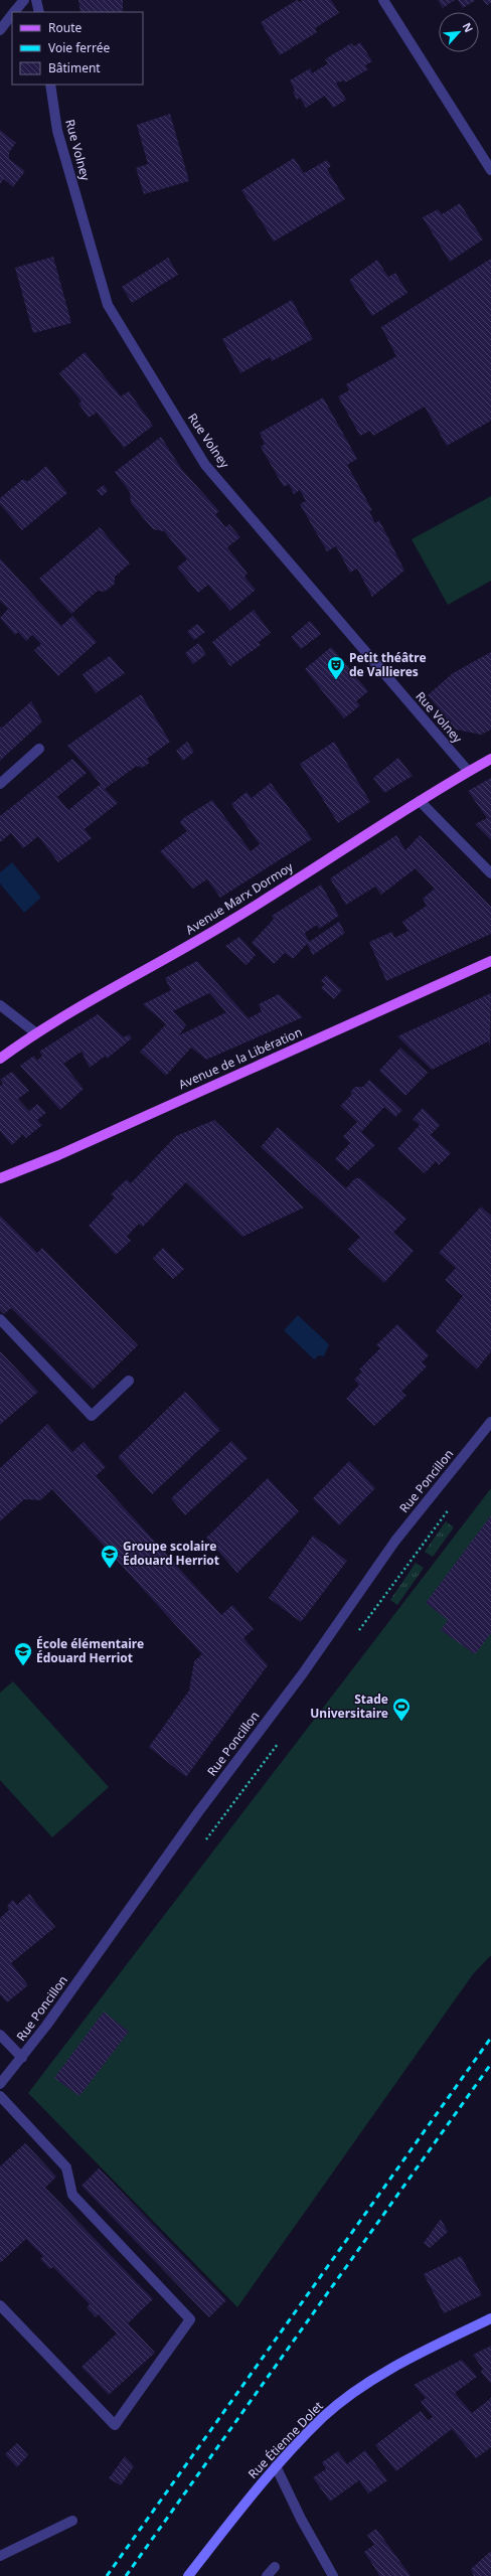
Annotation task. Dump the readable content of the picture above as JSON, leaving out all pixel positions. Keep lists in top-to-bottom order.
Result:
{
  "streets": {
    "main road": ["Avenue Marx Dormoy", "Avenue de la Libération", "Rue Étienne Dolet"],
    "street": ["Rue Volney", "Rue Poncillon"]
  },
  "crossings": [
    ["Rue Volney", "Avenue Marx Dormoy"]
  ],
  "places": {
    "theatre": ["Petit théâtre de Vallieres"],
    "school or university": ["Groupe scolaire Édouard Herriot", "École élémentaire Édouard Herriot"],
    "sports": ["Stade Universitaire"]
  },
  "legend": ["Route", "Voie ferrée", "Bâtiment"],
  "north": "top right"
}
